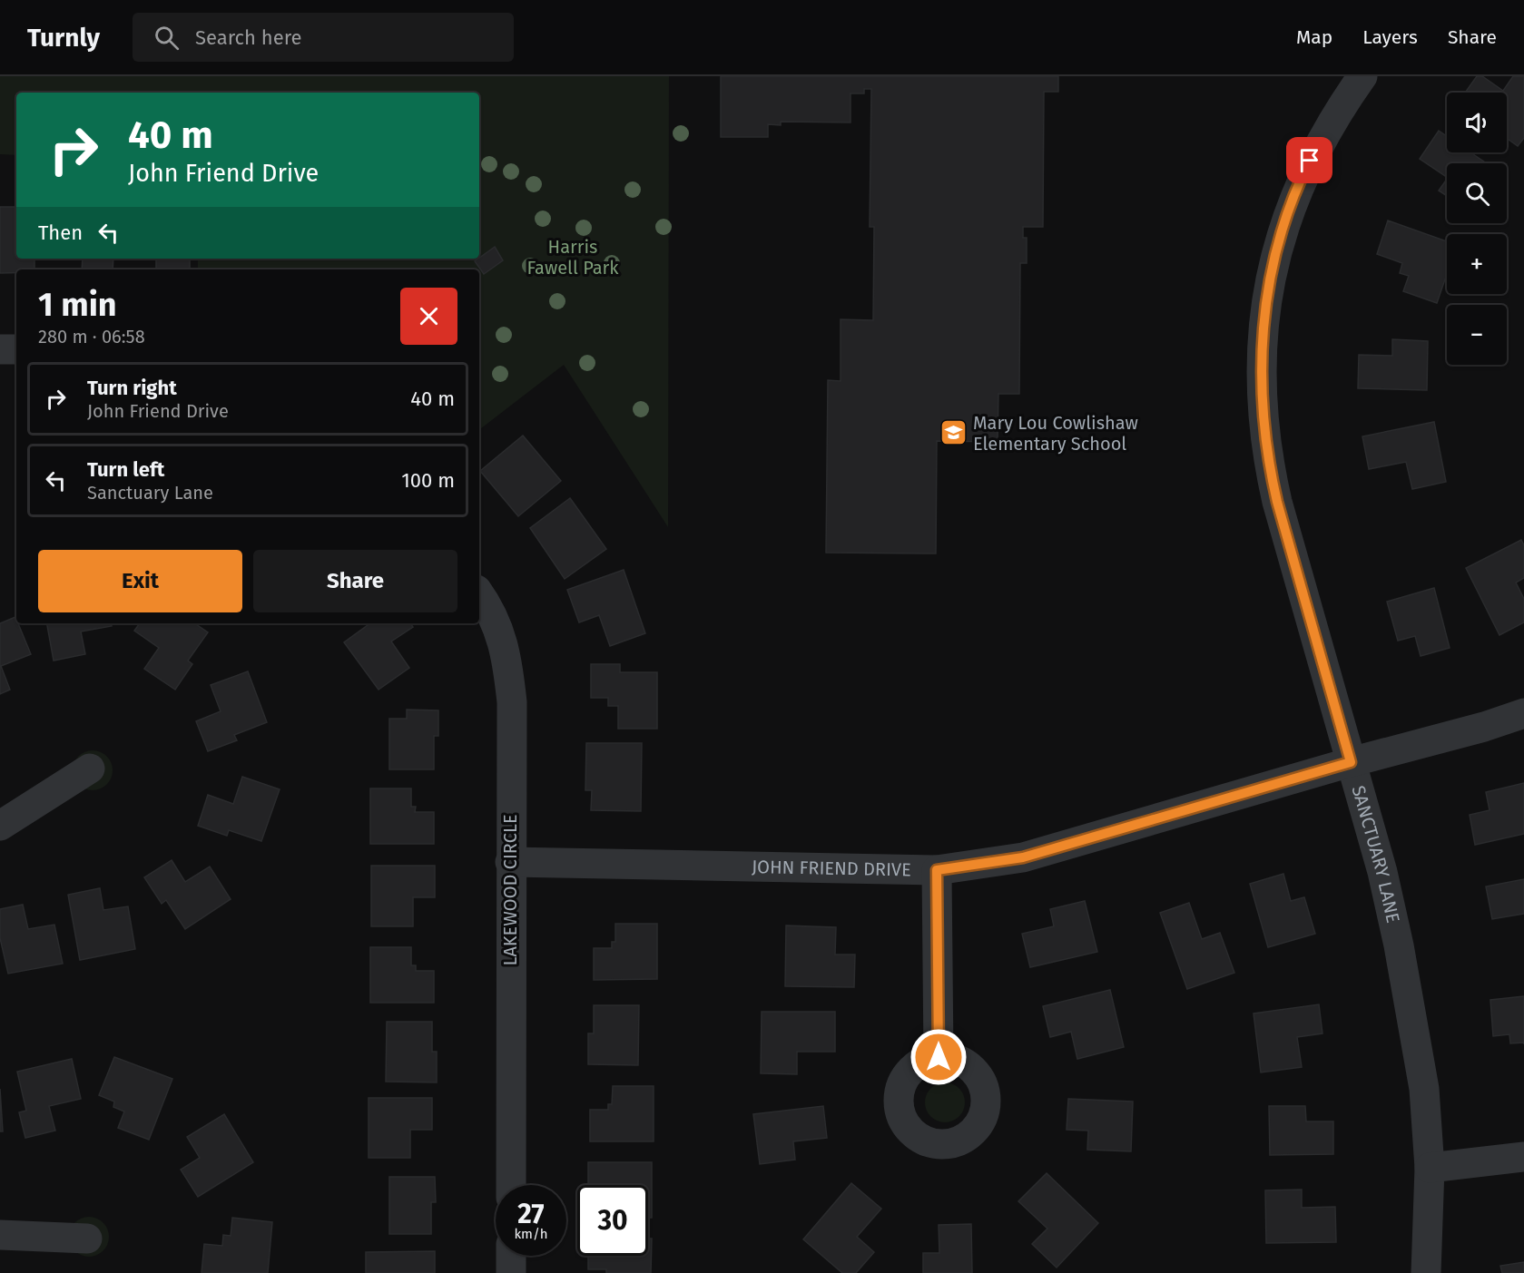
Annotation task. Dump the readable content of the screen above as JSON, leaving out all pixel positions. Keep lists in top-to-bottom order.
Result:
{
  "streets": {
    "street": ["SANCTUARY LANE", "JOHN FRIEND DRIVE", "LAKEWOOD CIRCLE"]
  },
  "crossings": [
    ["SANCTUARY LANE", "JOHN FRIEND DRIVE"],
    ["JOHN FRIEND DRIVE", "LAKEWOOD CIRCLE"]
  ],
  "parks": ["Harris Fawell Park"],
  "places": {
    "school or university": ["Mary Lou Cowlishaw Elementary School"]
  },
  "page": {
    "header": "Turnly",
    "search": "Search here",
    "nav": ["Map", "Layers", "Share"],
    "map_buttons": ["+", "−"],
    "turn": ["40 m", "John Friend Drive"],
    "then": "Then",
    "heading": ["1 min", "280 m · 06:58"],
    "list": [
      {
        "name": "Turn right",
        "note": "John Friend Drive",
        "value": "40 m"
      },
      {
        "name": "Turn left",
        "note": "Sanctuary Lane",
        "value": "100 m"
      }
    ],
    "buttons": ["Exit", "Share"],
    "speed": "27 km/h",
    "limit": "30"
  }
}
